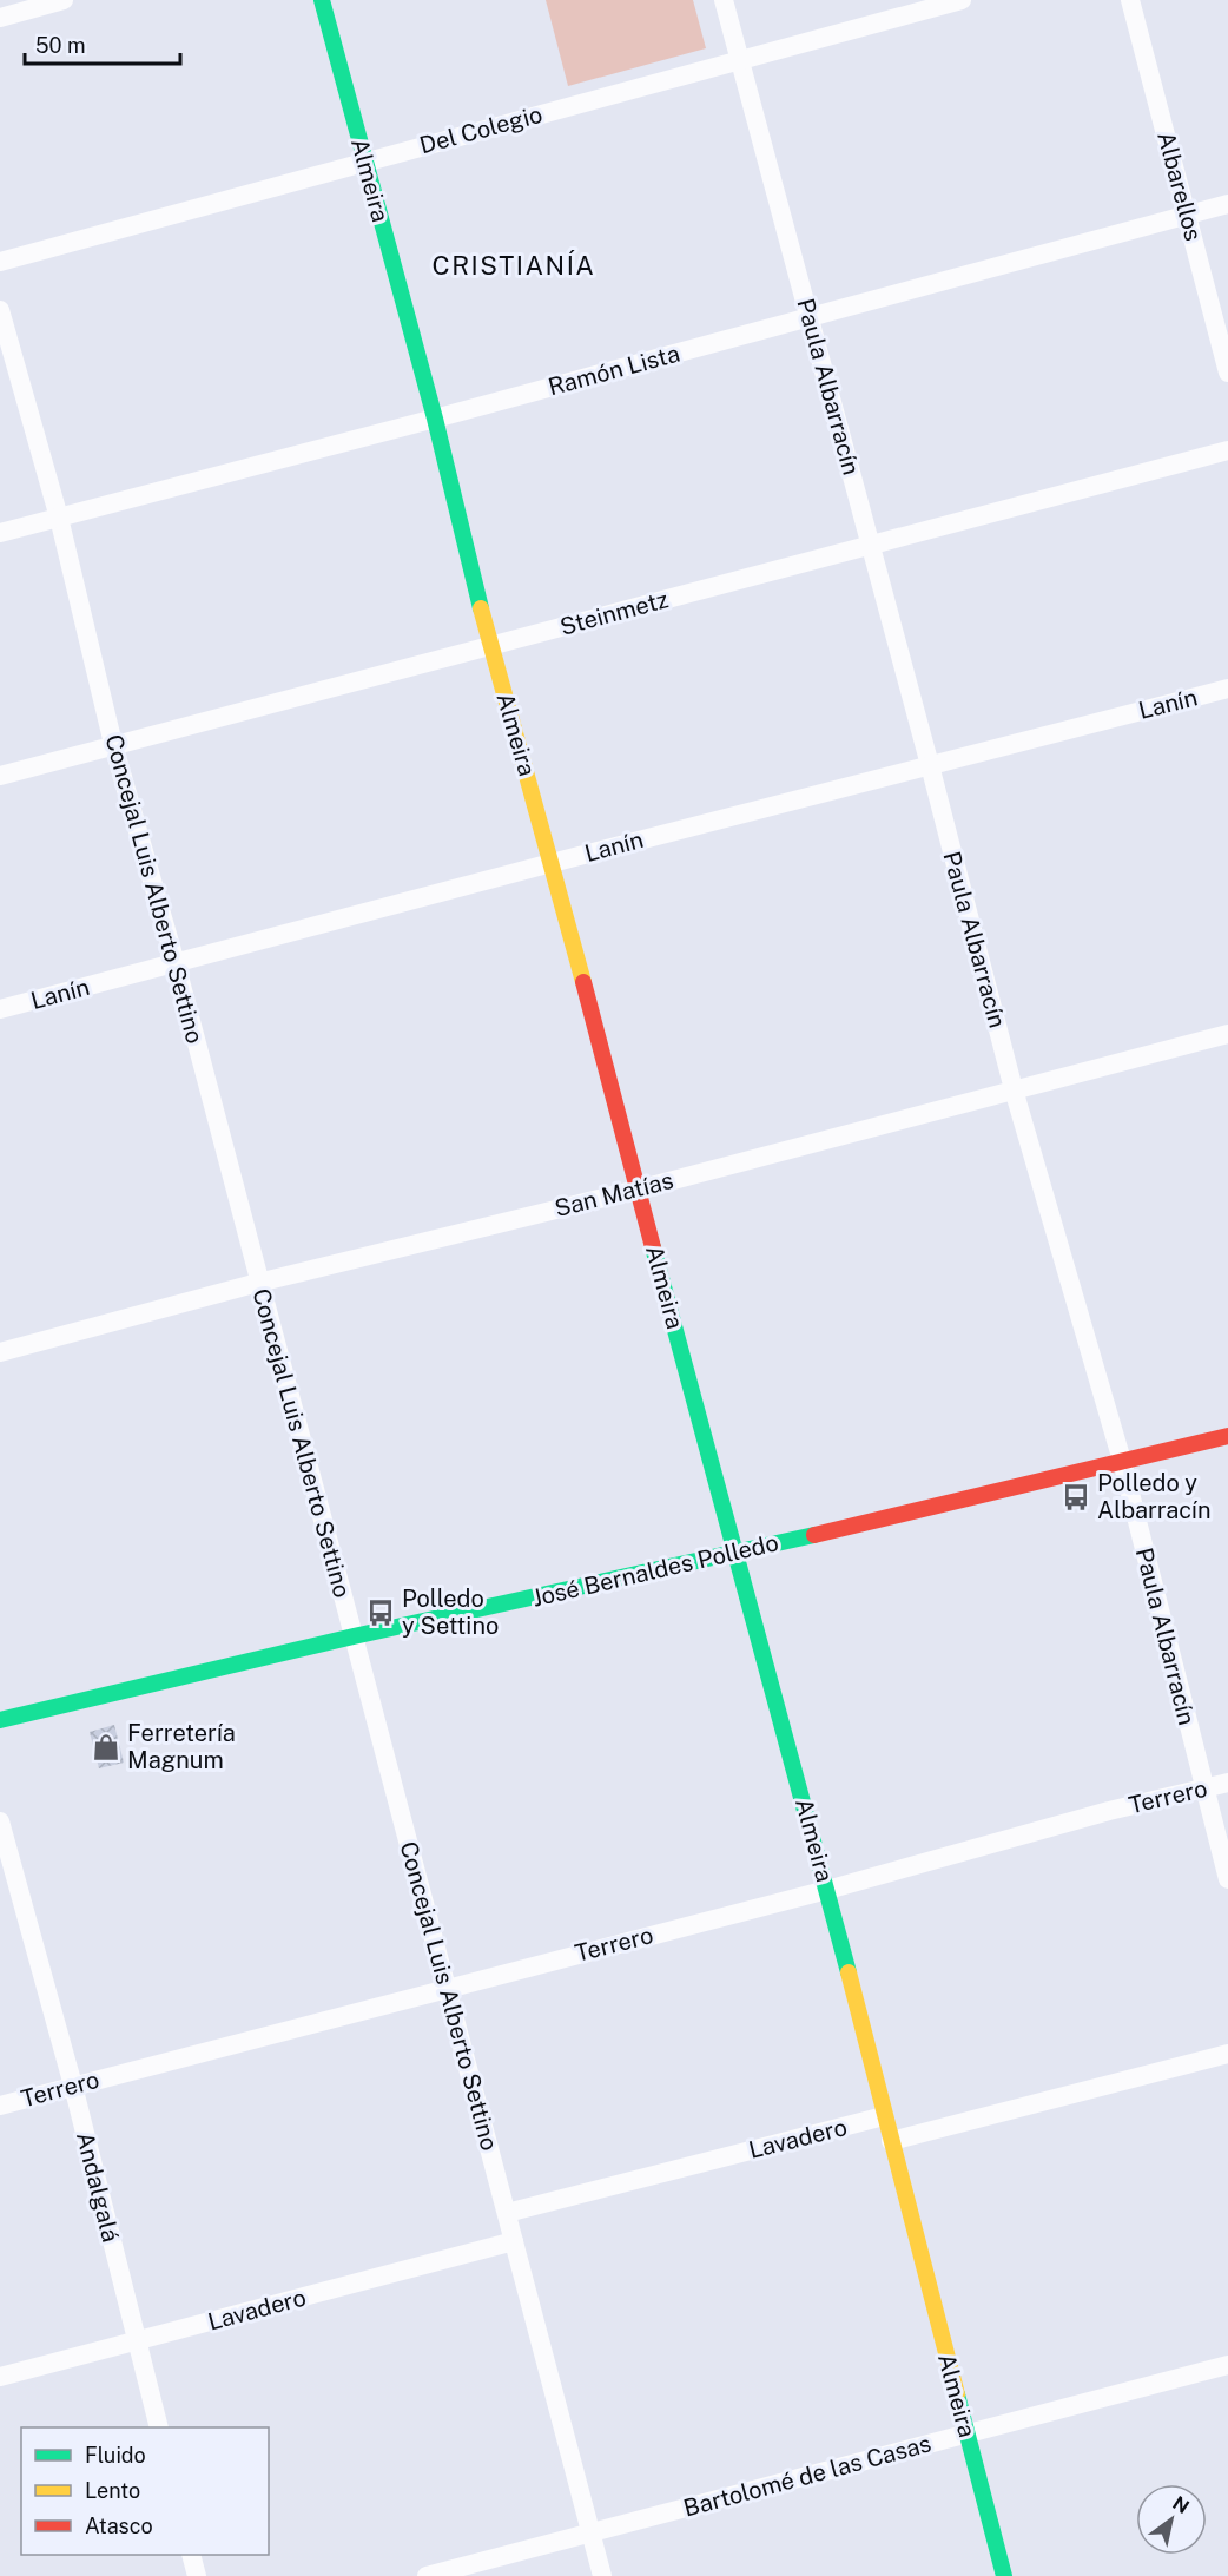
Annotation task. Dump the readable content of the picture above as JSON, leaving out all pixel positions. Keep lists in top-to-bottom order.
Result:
{
  "streets": {
    "street": [
      "Del Colegio",
      "Almeira",
      "Albarellos",
      "Ramón Lista",
      "Paula Albarracín",
      "Steinmetz",
      "Lanín",
      "Concejal Luis Alberto Settino",
      "San Matías",
      "José Bernaldes Polledo",
      "Terrero",
      "Lavadero",
      "Andalgalá",
      "Bartolomé de las Casas"
    ]
  },
  "crossings": [
    ["Del Colegio", "Almeira"],
    ["Del Colegio", "Paula Albarracín"],
    ["Almeira", "Ramón Lista"],
    ["Almeira", "Steinmetz"],
    ["Almeira", "Lanín"],
    ["Almeira", "San Matías"],
    ["Almeira", "José Bernaldes Polledo"],
    ["Almeira", "Terrero"],
    ["Almeira", "Lavadero"],
    ["Almeira", "Bartolomé de las Casas"],
    ["Albarellos", "Ramón Lista"],
    ["Ramón Lista", "Paula Albarracín"],
    ["Ramón Lista", "Concejal Luis Alberto Settino"],
    ["Paula Albarracín", "Steinmetz"],
    ["Paula Albarracín", "Lanín"],
    ["Paula Albarracín", "San Matías"],
    ["Paula Albarracín", "José Bernaldes Polledo"],
    ["Paula Albarracín", "Terrero"],
    ["Steinmetz", "Concejal Luis Alberto Settino"],
    ["Lanín", "Concejal Luis Alberto Settino"],
    ["Concejal Luis Alberto Settino", "San Matías"],
    ["Concejal Luis Alberto Settino", "José Bernaldes Polledo"],
    ["Concejal Luis Alberto Settino", "Terrero"],
    ["Concejal Luis Alberto Settino", "Lavadero"],
    ["Concejal Luis Alberto Settino", "Bartolomé de las Casas"],
    ["Terrero", "Andalgalá"],
    ["Lavadero", "Andalgalá"]
  ],
  "districts": ["CRISTIANÍA"],
  "places": {
    "bus stop": ["Polledo y Albarracín", "Polledo y Settino"],
    "shop": ["Ferretería Magnum"]
  },
  "legend": ["Fluido", "Lento", "Atasco"],
  "scale_bar": "50 m",
  "north": "top right"
}
